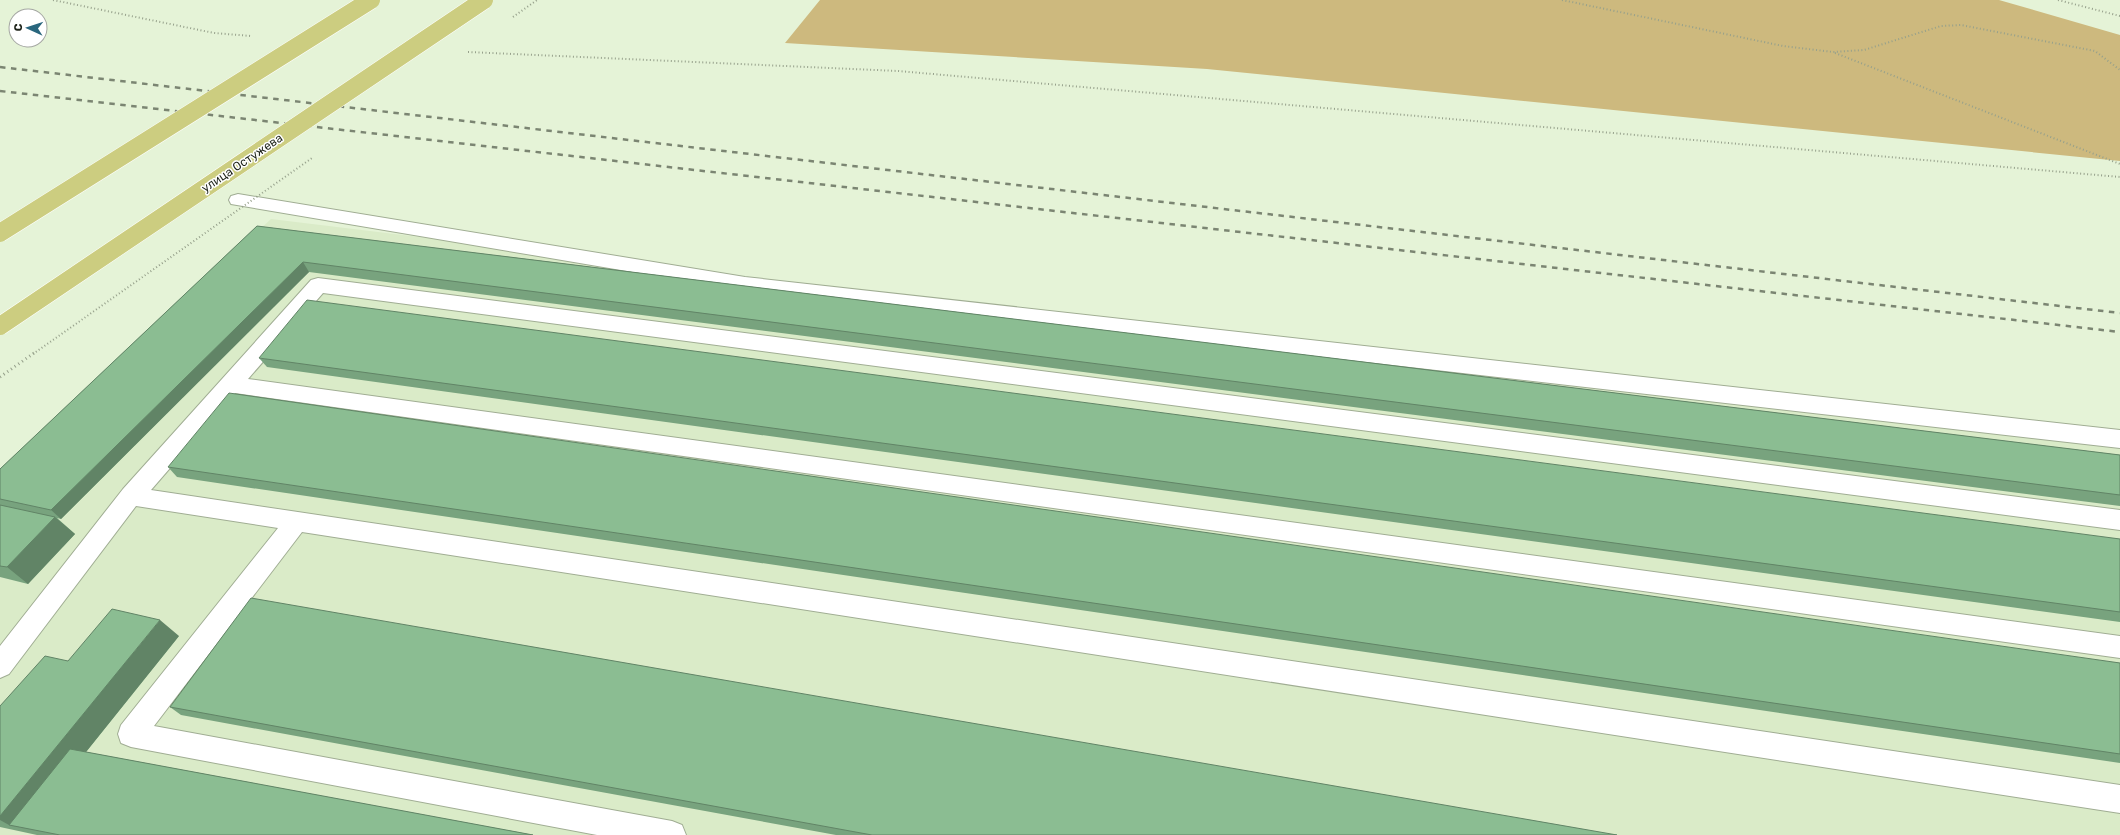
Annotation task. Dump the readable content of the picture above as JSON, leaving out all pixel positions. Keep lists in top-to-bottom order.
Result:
{
  "streets": {
    "main road": ["улица Остужева"]
  },
  "north": "left"
}
